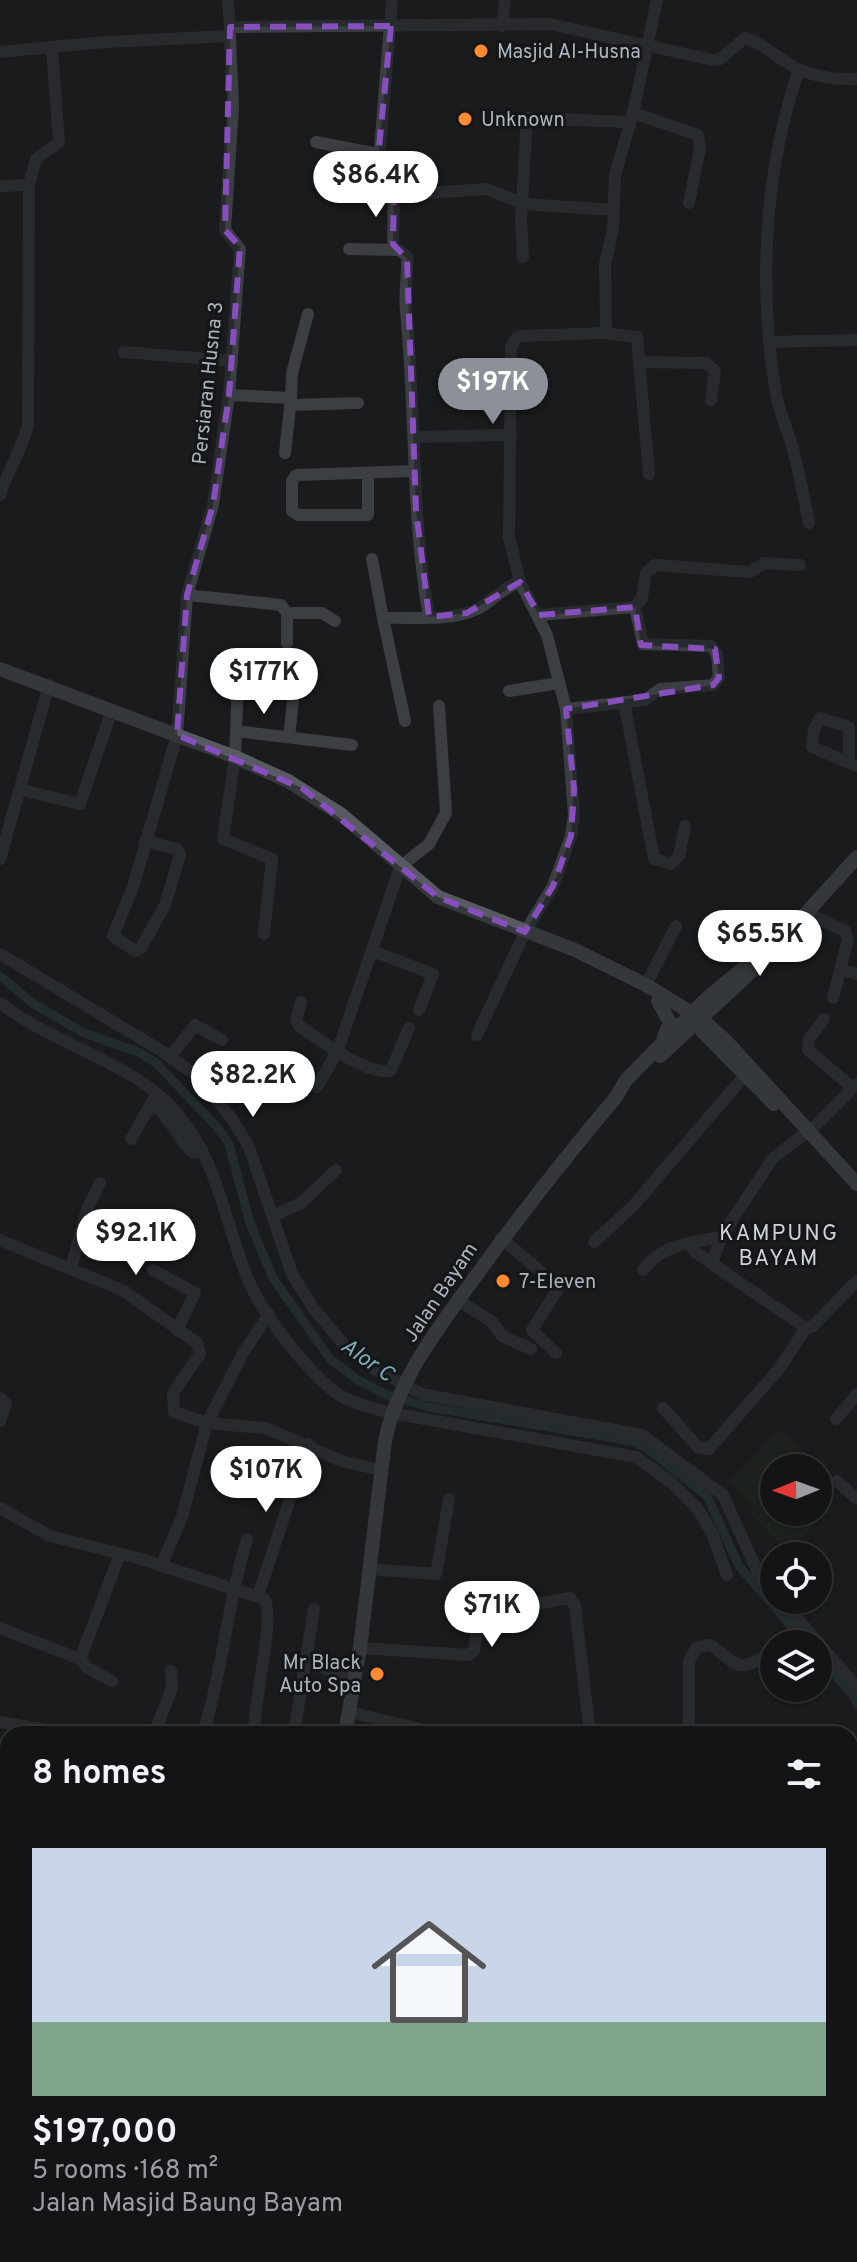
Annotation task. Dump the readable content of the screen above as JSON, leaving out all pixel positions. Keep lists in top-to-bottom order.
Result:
{
  "streets": {
    "main road": ["Jalan Bayam"],
    "street": ["Persiaran Husna 3"]
  },
  "districts": ["KAMPUNG BAYAM"],
  "water": ["Alor C"],
  "places": [
    "Masjid Al-Husna",
    "Unknown",
    "7-Eleven",
    "Mr Black Auto Spa"
  ],
  "north": "left",
  "page": {
    "price": [
      "$86.4K",
      "$197K",
      "$177K",
      "$65.5K",
      "$82.2K",
      "$92.1K",
      "$107K",
      "$71K"
    ],
    "heading": "8 homes",
    "list": [
      {
        "name": "$197,000",
        "note": "5 rooms · 168 m² · Jalan Masjid Baung Bayam"
      }
    ]
  }
}
